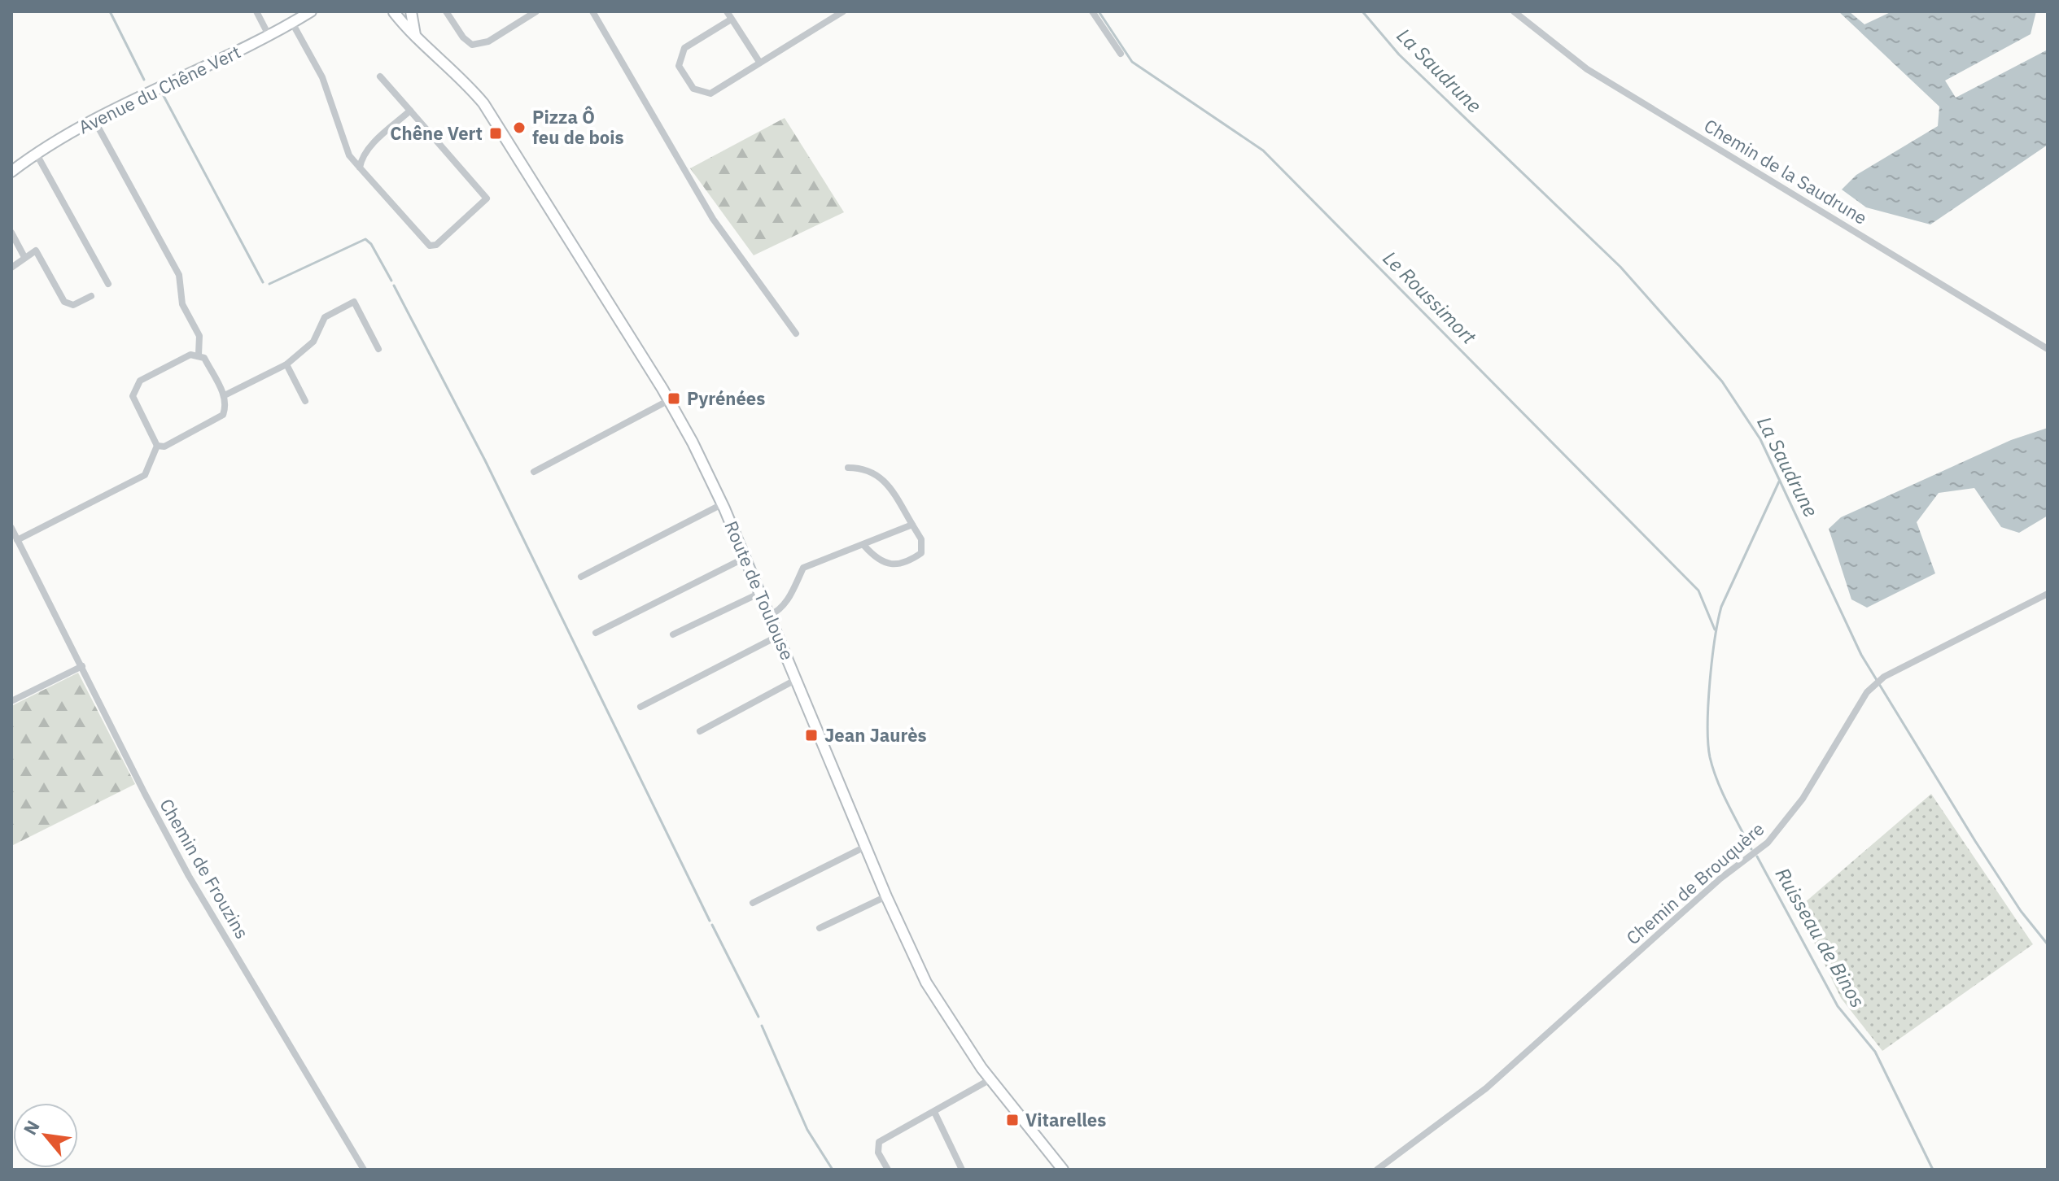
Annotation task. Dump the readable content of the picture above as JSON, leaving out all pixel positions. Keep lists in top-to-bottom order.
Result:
{
  "streets": {
    "main road": ["Avenue du Chêne Vert", "Route de Toulouse"],
    "street": ["Chemin de la Saudrune", "Chemin de Frouzins", "Chemin de Brouquère"]
  },
  "water": ["La Saudrune", "Le Roussimort", "Ruisseau de Binos"],
  "places": {
    "other": ["Pizza Ô feu de bois"],
    "transit": [
      "Chêne Vert",
      "Pyrénées",
      "Jean Jaurès",
      "Vitarelles"
    ]
  },
  "north": "top left"
}
